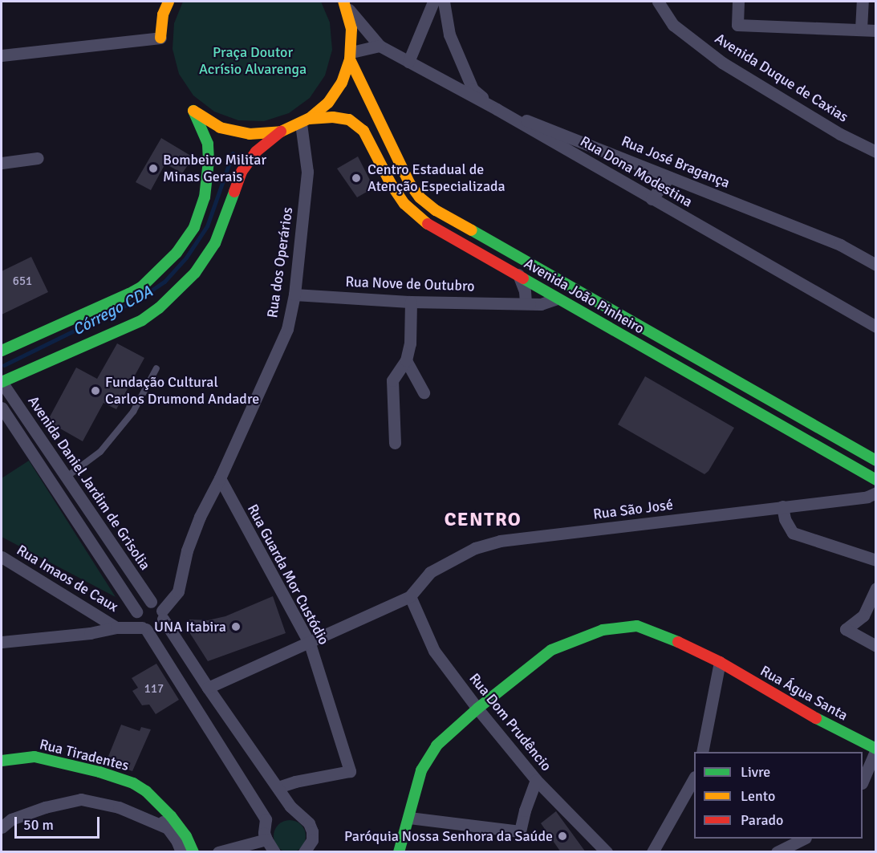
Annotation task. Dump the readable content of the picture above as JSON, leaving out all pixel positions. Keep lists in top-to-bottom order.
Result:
{
  "streets": {
    "main road": ["Avenida João Pinheiro", "Rua Água Santa", "Rua Tiradentes"],
    "street": [
      "Avenida Duque de Caxias",
      "Rua José Bragança",
      "Rua Dona Modestina",
      "Rua dos Operários",
      "Rua Nove de Outubro",
      "Avenida Daniel Jardim de Grisolia",
      "Rua São José",
      "Rua Guarda Mor Custódio",
      "Rua Imaos de Caux",
      "Rua Dom Prudêncio"
    ]
  },
  "crossings": [
    ["Rua José Bragança", "Rua Dona Modestina"],
    ["Rua dos Operários", "Rua Nove de Outubro"],
    ["Rua dos Operários", "Avenida João Pinheiro"],
    ["Rua dos Operários", "Avenida Daniel Jardim de Grisolia"],
    ["Rua dos Operários", "Rua Guarda Mor Custódio"],
    ["Rua Nove de Outubro", "Avenida João Pinheiro"],
    ["Avenida Daniel Jardim de Grisolia", "Rua Guarda Mor Custódio"],
    ["Rua São José", "Rua Dom Prudêncio"],
    ["Rua Água Santa", "Rua Dom Prudêncio"]
  ],
  "districts": ["CENTRO"],
  "water": ["Córrego CDA"],
  "parks": ["Praça Doutor Acrísio Alvarenga"],
  "places": [
    "Bombeiro Militar Minas Gerais",
    "Centro Estadual de Atenção Especializada",
    "Fundação Cultural Carlos Drumond Andadre",
    "UNA Itabira",
    "Paróquia Nossa Senhora da Saúde"
  ],
  "house_numbers": ["651", "117"],
  "legend": ["Livre", "Lento", "Parado"],
  "scale_bar": "50 m"
}
